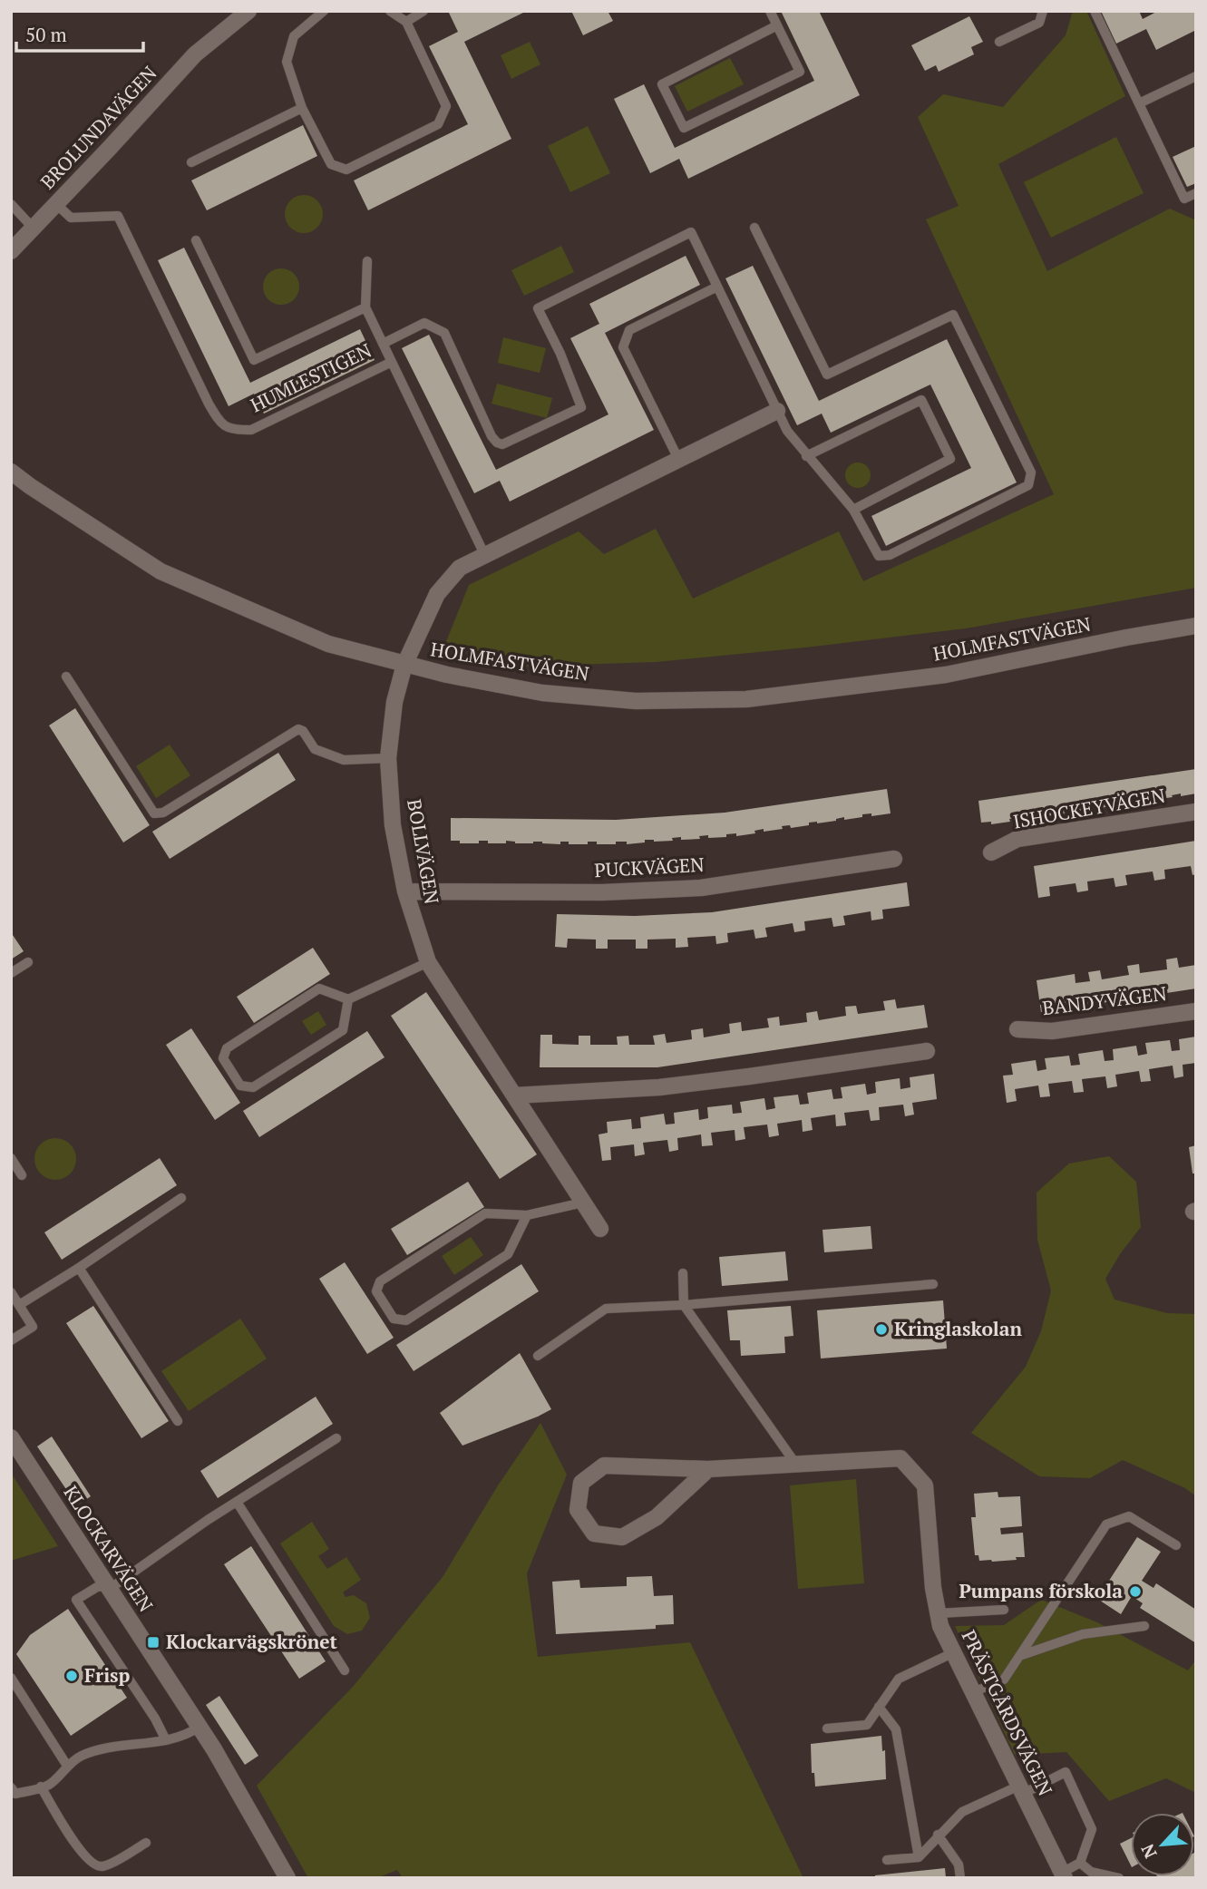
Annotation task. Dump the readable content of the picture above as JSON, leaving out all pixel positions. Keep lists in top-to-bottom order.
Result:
{
  "streets": {
    "street": [
      "BROLUNDAVÄGEN",
      "HOLMFASTVÄGEN",
      "ISHOCKEYVÄGEN",
      "BOLLVÄGEN",
      "PUCKVÄGEN",
      "BANDYVÄGEN",
      "KLOCKARVÄGEN",
      "PRÄSTGÅRDSVÄGEN"
    ],
    "lane": ["HUMLESTIGEN"]
  },
  "crossings": [
    ["BROLUNDAVÄGEN", "HUMLESTIGEN"],
    ["HOLMFASTVÄGEN", "BOLLVÄGEN"],
    ["BOLLVÄGEN", "PUCKVÄGEN"]
  ],
  "places": {
    "other": ["Kringlaskolan", "Pumpans förskola", "Frisp"],
    "transit": ["Klockarvägskrönet"]
  },
  "scale_bar": "50 m",
  "north": "bottom left"
}
